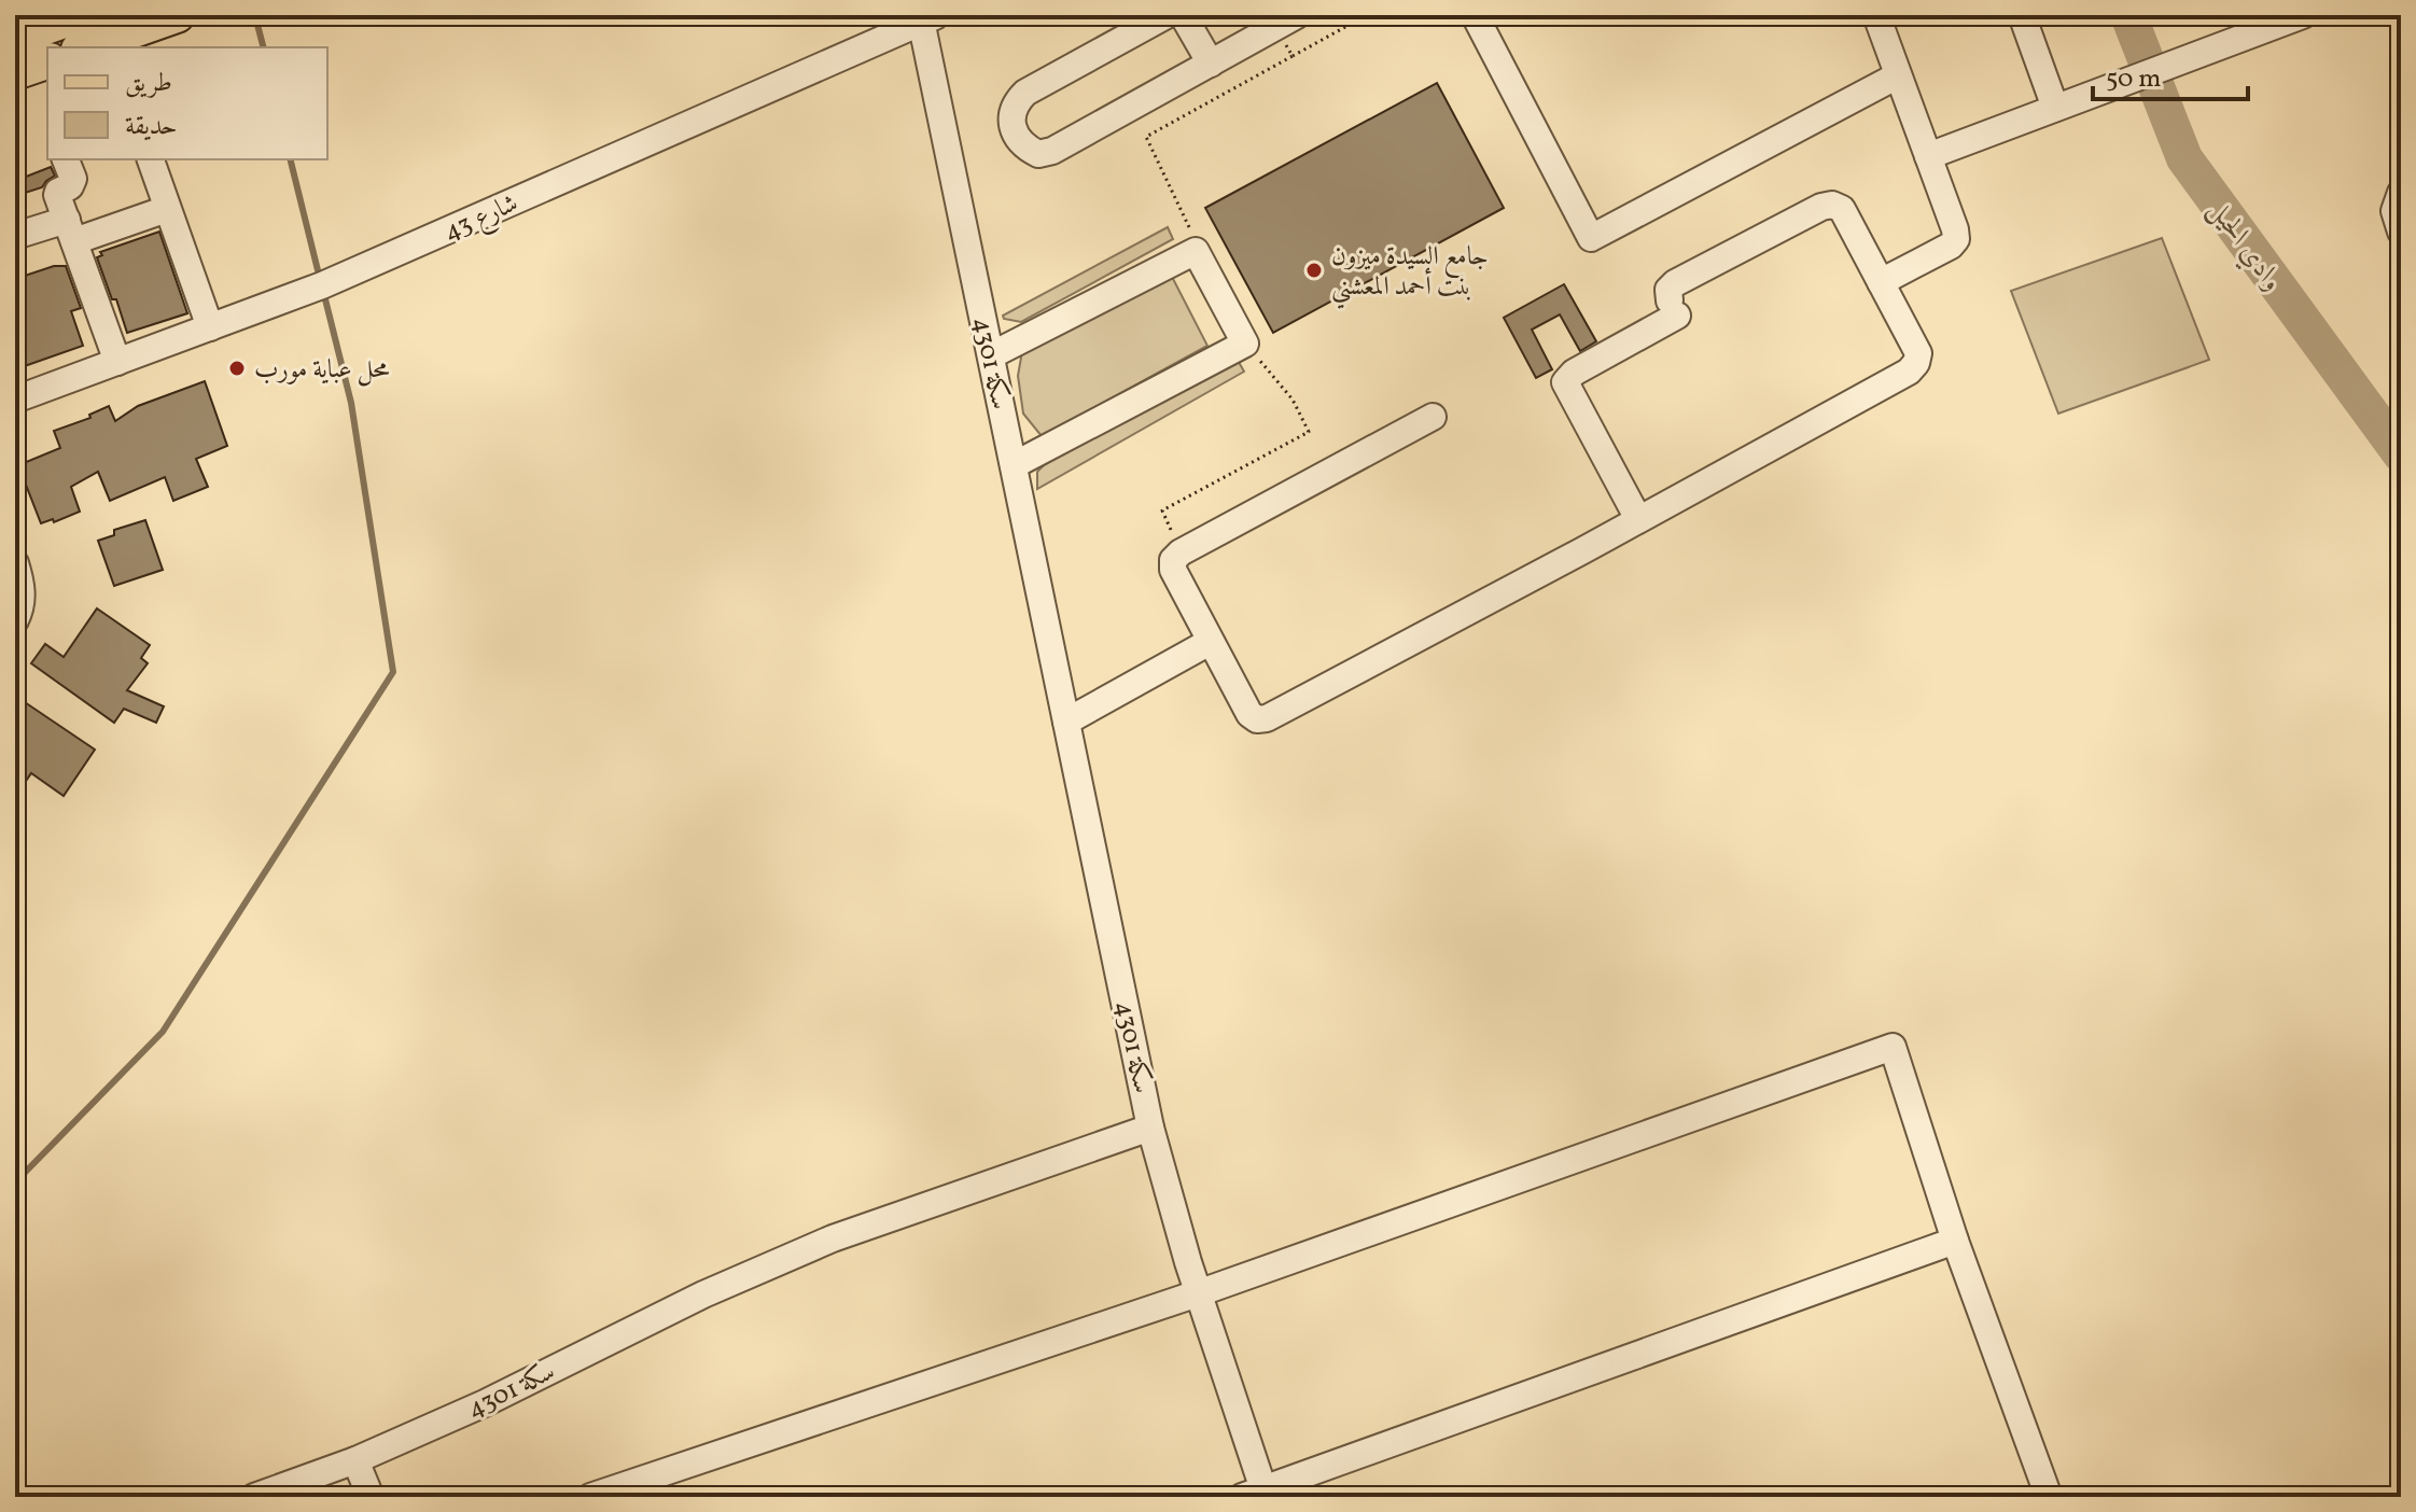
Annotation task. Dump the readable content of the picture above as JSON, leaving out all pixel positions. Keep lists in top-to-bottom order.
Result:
{
  "streets": {
    "street": ["شارع 43", "سكة 4301"]
  },
  "crossings": [
    ["شارع 43", "سكة 4301"]
  ],
  "water": ["وادي الحيل"],
  "places": ["جامع السيدة ميزون بنت أحمد المعشني", "محل عباية مورب"],
  "legend": ["طريق", "حديقة"],
  "scale_bar": "50 m"
}
